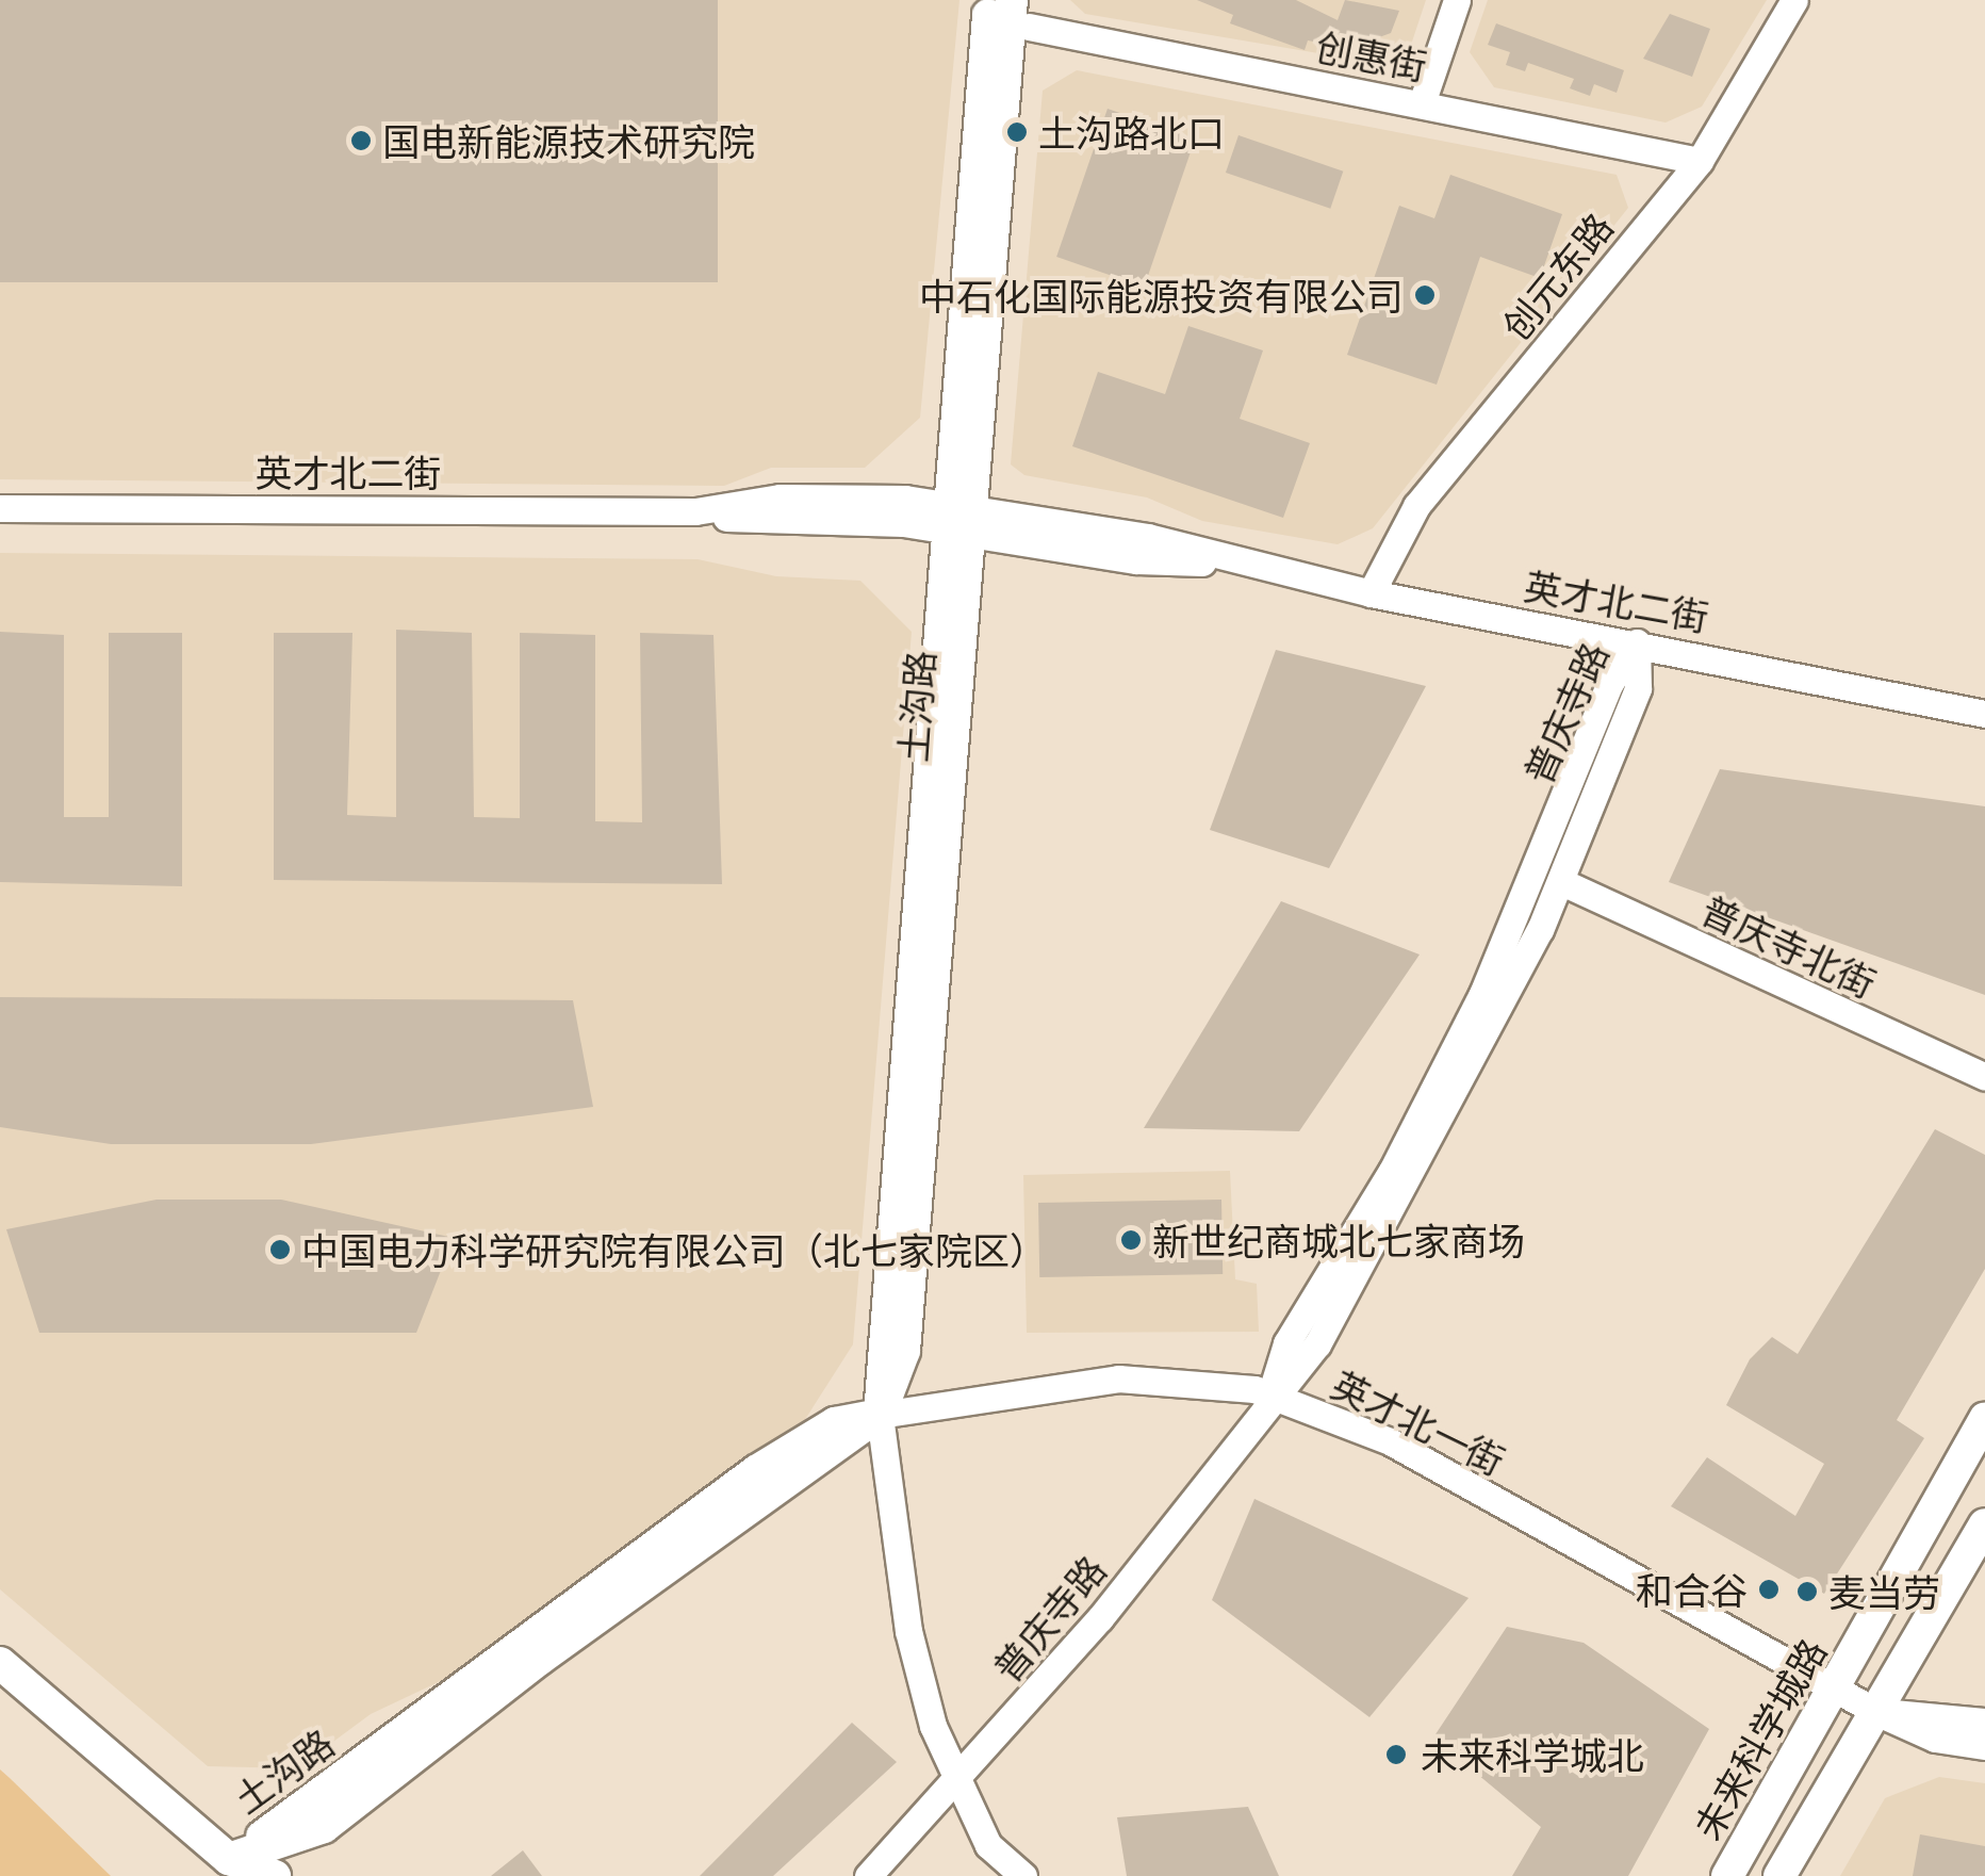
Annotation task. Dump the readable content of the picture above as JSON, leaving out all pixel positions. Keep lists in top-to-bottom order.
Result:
{
  "streets": {
    "main road": ["土沟路", "未来科学城路"],
    "street": [
      "创惠街",
      "创元东路",
      "英才北二街",
      "普庆寺路",
      "普庆寺北街",
      "英才北一街"
    ]
  },
  "crossings": [
    ["创惠街", "创元东路"],
    ["创惠街", "土沟路"],
    ["创元东路", "英才北二街"],
    ["英才北二街", "土沟路"],
    ["英才北二街", "普庆寺路"],
    ["土沟路", "英才北一街"],
    ["普庆寺路", "普庆寺北街"],
    ["普庆寺路", "英才北一街"],
    ["英才北一街", "未来科学城路"]
  ],
  "places": [
    "土沟路北口",
    "国电新能源技术研究院",
    "中石化国际能源投资有限公司",
    "新世纪商城北七家商场",
    "中国电力科学研究院有限公司（北七家院区）",
    "和合谷",
    "麦当劳",
    "未来科学城北"
  ]
}
